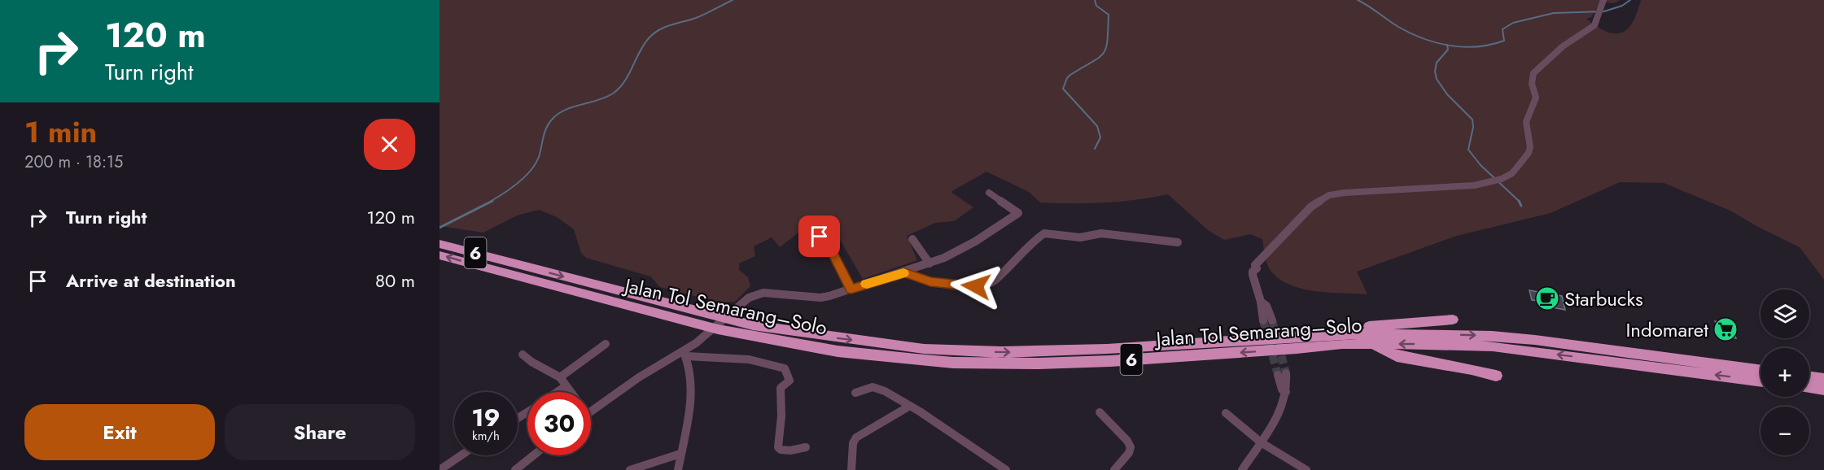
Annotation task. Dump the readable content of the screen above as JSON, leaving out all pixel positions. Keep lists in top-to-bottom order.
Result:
{
  "streets": {
    "highway": ["6", "Jalan Tol Semarang–Solo"]
  },
  "places": {
    "cafe": ["Starbucks"],
    "supermarket": ["Indomaret"]
  },
  "page": {
    "turn": ["120 m", "Turn right"],
    "heading": ["1 min", "200 m · 18:15"],
    "list": [
      {
        "name": "Turn right",
        "value": "120 m"
      },
      {
        "name": "Arrive at destination",
        "value": "80 m"
      }
    ],
    "map_buttons": ["+", "−"],
    "speed": "19 km/h",
    "limit": "30",
    "buttons": ["Exit", "Share"]
  }
}
